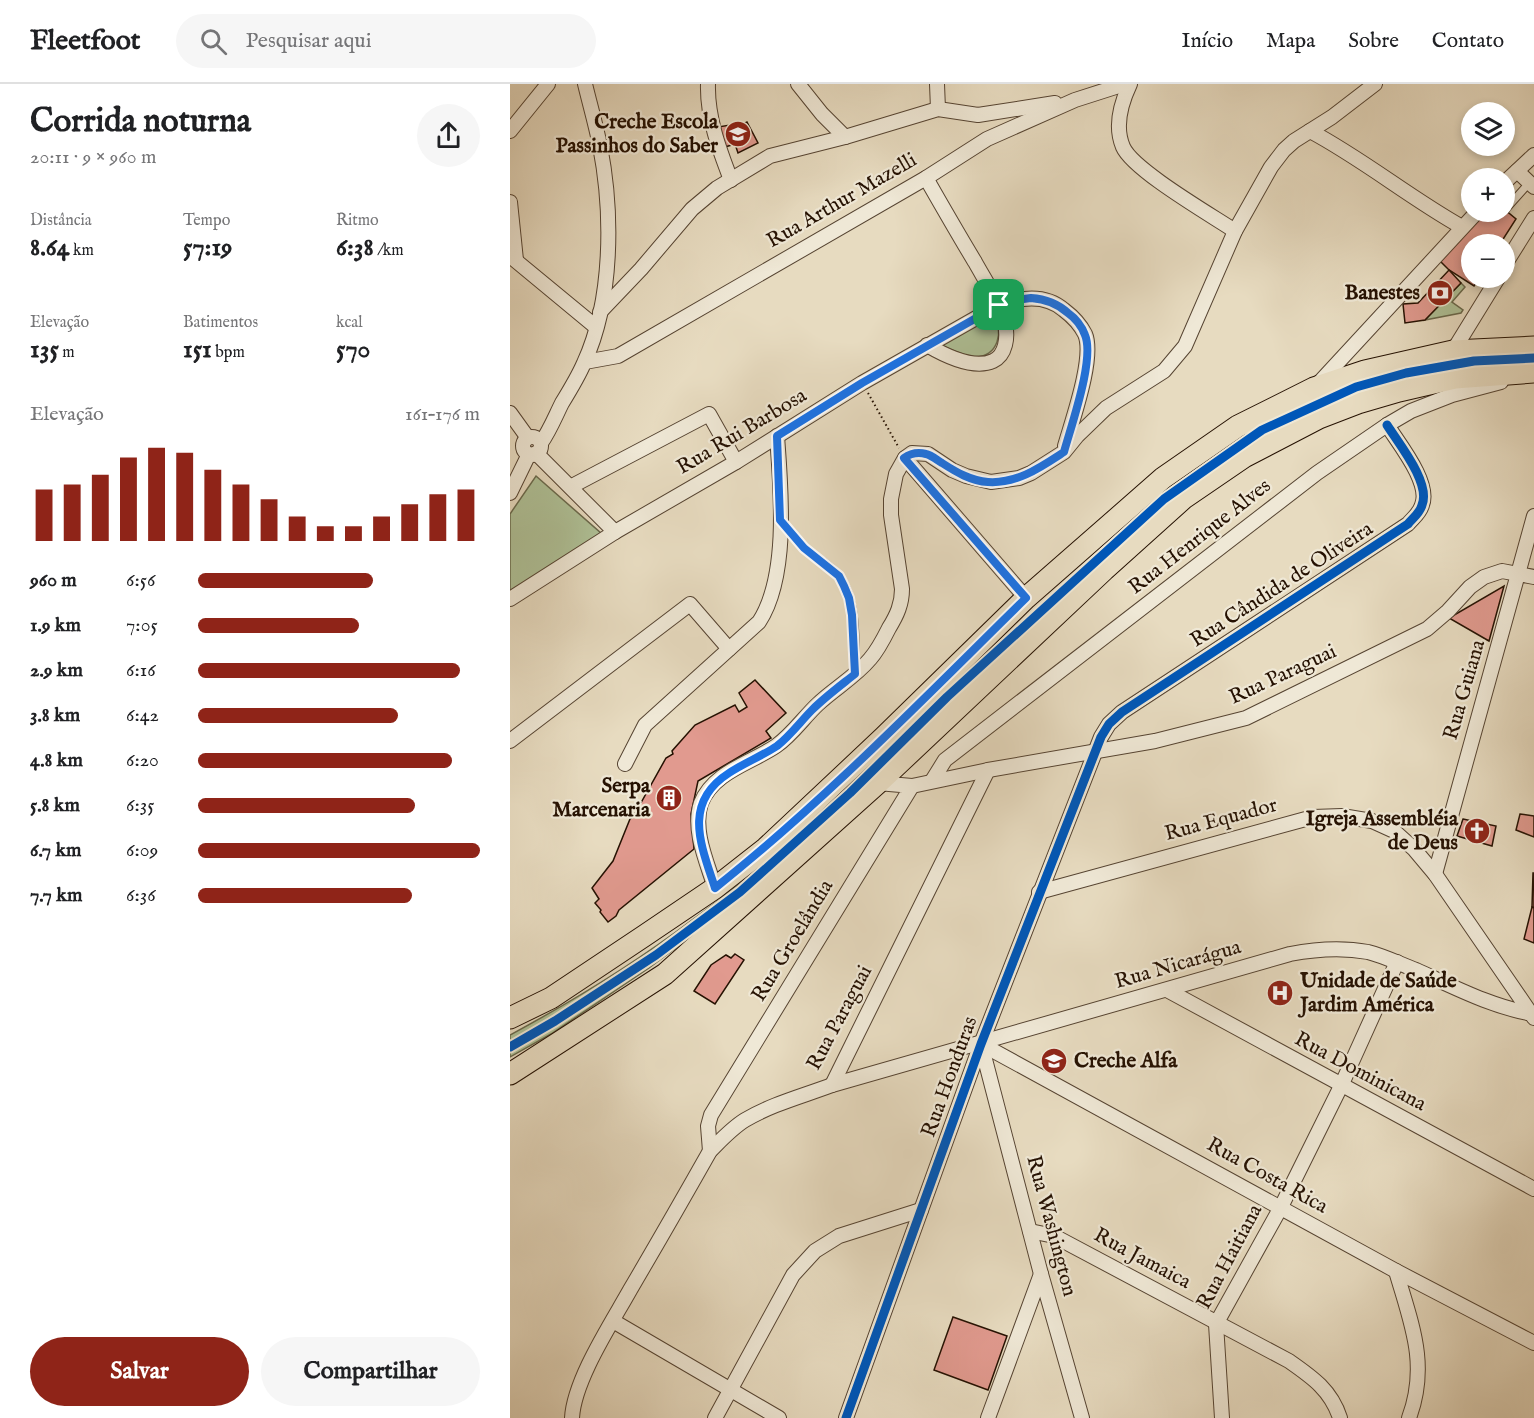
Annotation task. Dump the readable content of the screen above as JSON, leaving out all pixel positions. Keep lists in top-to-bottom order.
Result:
{
  "streets": {
    "street": [
      "Rua Arthur Mazelli",
      "Rua Rui Barbosa",
      "Rua Henrique Alves",
      "Rua Cândida de Oliveira",
      "Rua Paraguai",
      "Rua Guiana",
      "Rua Equador",
      "Rua Groelândia",
      "Rua Nicarágua",
      "Rua Dominicana",
      "Rua Honduras",
      "Rua Costa Rica",
      "Rua Washington",
      "Rua Haitiana",
      "Rua Jamaica"
    ]
  },
  "crossings": [
    ["Rua Henrique Alves", "Rua Cândida de Oliveira"],
    ["Rua Henrique Alves", "Rua Paraguai"],
    ["Rua Cândida de Oliveira", "Rua Paraguai"],
    ["Rua Cândida de Oliveira", "Rua Honduras"],
    ["Rua Paraguai", "Rua Guiana"],
    ["Rua Paraguai", "Rua Groelândia"],
    ["Rua Paraguai", "Rua Nicarágua"],
    ["Rua Paraguai", "Rua Honduras"],
    ["Rua Guiana", "Rua Equador"],
    ["Rua Equador", "Rua Nicarágua"],
    ["Rua Equador", "Rua Honduras"],
    ["Rua Nicarágua", "Rua Dominicana"],
    ["Rua Nicarágua", "Rua Honduras"],
    ["Rua Nicarágua", "Rua Costa Rica"],
    ["Rua Nicarágua", "Rua Washington"],
    ["Rua Nicarágua", "Rua Haitiana"],
    ["Rua Dominicana", "Rua Haitiana"],
    ["Rua Honduras", "Rua Costa Rica"],
    ["Rua Honduras", "Rua Washington"],
    ["Rua Costa Rica", "Rua Washington"],
    ["Rua Costa Rica", "Rua Haitiana"],
    ["Rua Washington", "Rua Jamaica"],
    ["Rua Haitiana", "Rua Jamaica"]
  ],
  "places": {
    "school or university": ["Creche Escola Passinhos do Saber", "Creche Alfa"],
    "bank": ["Banestes"],
    "building": ["Serpa Marcenaria"],
    "church": ["Igreja Assembléia de Deus"],
    "hospital": ["Unidade de Saúde Jardim América"]
  },
  "page": {
    "header": "Fleetfoot",
    "search": "Pesquisar aqui",
    "nav": [
      "Início",
      "Mapa",
      "Sobre",
      "Contato"
    ],
    "heading": ["Corrida noturna", "20:11 · 9 × 960 m"],
    "map_buttons": ["+", "−"],
    "stats": [
      ["Distância", "8.64 km"],
      ["Tempo", "57:19"],
      ["Ritmo", "6:38 /km"],
      ["Elevação", "135 m"],
      ["Batimentos", "151 bpm"],
      ["kcal", "570"]
    ],
    "chart": ["Elevação", "161–176 m"],
    "list": [
      {
        "name": "960 m",
        "note": "6:56"
      },
      {
        "name": "1.9 km",
        "note": "7:05"
      },
      {
        "name": "2.9 km",
        "note": "6:16"
      },
      {
        "name": "3.8 km",
        "note": "6:42"
      },
      {
        "name": "4.8 km",
        "note": "6:20"
      },
      {
        "name": "5.8 km",
        "note": "6:35"
      },
      {
        "name": "6.7 km",
        "note": "6:09"
      },
      {
        "name": "7.7 km",
        "note": "6:36"
      }
    ],
    "buttons": ["Salvar", "Compartilhar"]
  }
}
